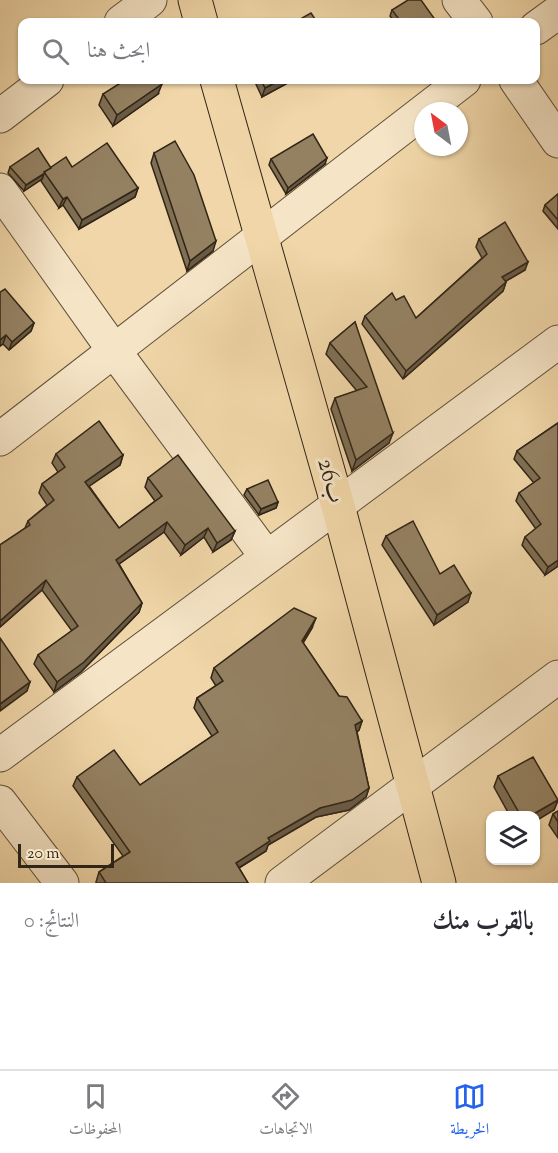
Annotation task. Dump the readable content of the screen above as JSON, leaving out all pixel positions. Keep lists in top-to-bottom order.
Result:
{
  "streets": {
    "highway": ["26ب"]
  },
  "scale_bar": "20 m",
  "north": "top left",
  "page": {
    "search": "ابحث هنا",
    "scale": "20 m",
    "heading": ["بالقرب منك", "النتائج: 0"],
    "nav": ["الخريطة", "الاتجاهات", "المحفوظات"]
  }
}
